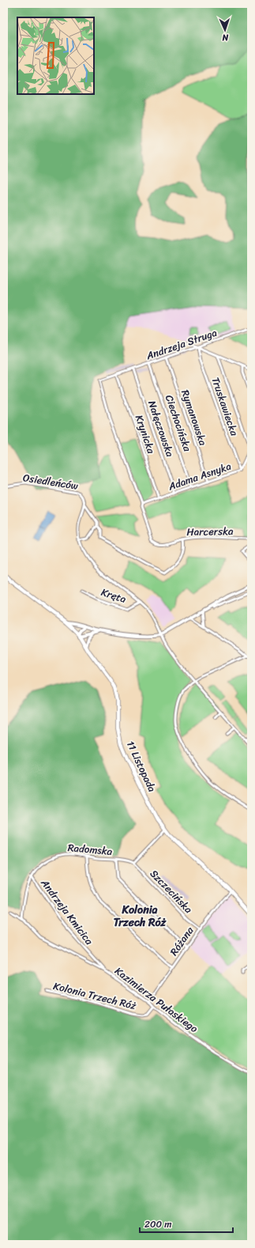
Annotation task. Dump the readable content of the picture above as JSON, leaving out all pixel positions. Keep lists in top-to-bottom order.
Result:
{
  "streets": {
    "main road": ["11 Listopada"],
    "street": [
      "Andrzeja Struga",
      "Truskawiecka",
      "Rymanowska",
      "Ciechocińska",
      "Nałęczowska",
      "Krynicka",
      "Adama Asnyka",
      "Osiedleńców",
      "Harcerska",
      "Kręta",
      "Radomska",
      "Szczecińska",
      "Andrzeja Kmicica",
      "Różana",
      "Kolonia Trzech Róż",
      "Kazimierza Pułaskiego"
    ]
  },
  "crossings": [
    ["Andrzeja Struga", "Truskawiecka"],
    ["Andrzeja Struga", "Rymanowska"],
    ["Andrzeja Struga", "Ciechocińska"],
    ["Andrzeja Struga", "Nałęczowska"],
    ["Andrzeja Struga", "Krynicka"],
    ["Andrzeja Struga", "Adama Asnyka"],
    ["Andrzeja Struga", "Harcerska"],
    ["Truskawiecka", "Adama Asnyka"],
    ["Rymanowska", "Adama Asnyka"],
    ["Ciechocińska", "Adama Asnyka"],
    ["Nałęczowska", "Adama Asnyka"],
    ["Krynicka", "Adama Asnyka"],
    ["Adama Asnyka", "Harcerska"],
    ["Osiedleńców", "Harcerska"],
    ["11 Listopada", "Różana"],
    ["Radomska", "Szczecińska"],
    ["Radomska", "Andrzeja Kmicica"],
    ["Radomska", "Kazimierza Pułaskiego"],
    ["Szczecińska", "Różana"],
    ["Andrzeja Kmicica", "Kazimierza Pułaskiego"],
    ["Różana", "Kazimierza Pułaskiego"],
    ["Kolonia Trzech Róż", "Kazimierza Pułaskiego"]
  ],
  "districts": ["Kolonia Trzech Róż"],
  "scale_bar": "200 m",
  "north": "bottom"
}
